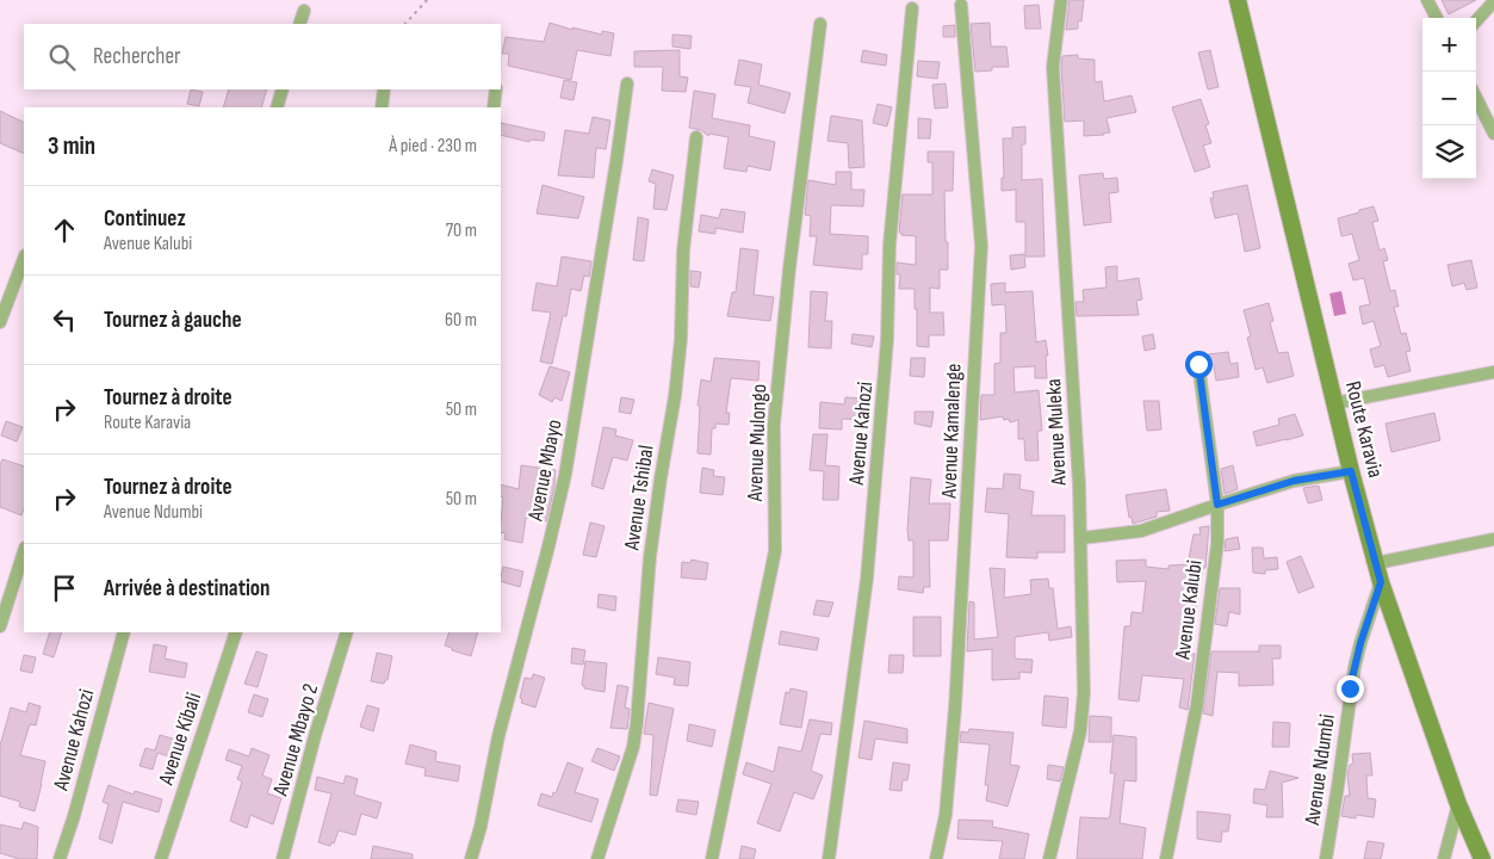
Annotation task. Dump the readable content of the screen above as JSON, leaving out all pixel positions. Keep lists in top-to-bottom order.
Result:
{
  "streets": {
    "street": [
      "Route Karavia",
      "Avenue Kamalenge",
      "Avenue Muleka",
      "Avenue Kahozi",
      "Avenue Mulongo",
      "Avenue Mbayo",
      "Avenue Tshibal",
      "Avenue Kalubi",
      "Avenue Kibali",
      "Avenue Mbayo 2",
      "Avenue Ndumbi"
    ]
  },
  "crossings": [
    ["Route Karavia", "Avenue Ndumbi"]
  ],
  "page": {
    "map_buttons": ["+", "−"],
    "search": "Rechercher",
    "heading": ["3 min", "À pied · 230 m"],
    "list": [
      ["Continuez", "Avenue Kalubi", "70 m"],
      ["Tournez à gauche", "60 m"],
      ["Tournez à droite", "Route Karavia", "50 m"],
      ["Tournez à droite", "Avenue Ndumbi", "50 m"],
      "Arrivée à destination"
    ]
  }
}
